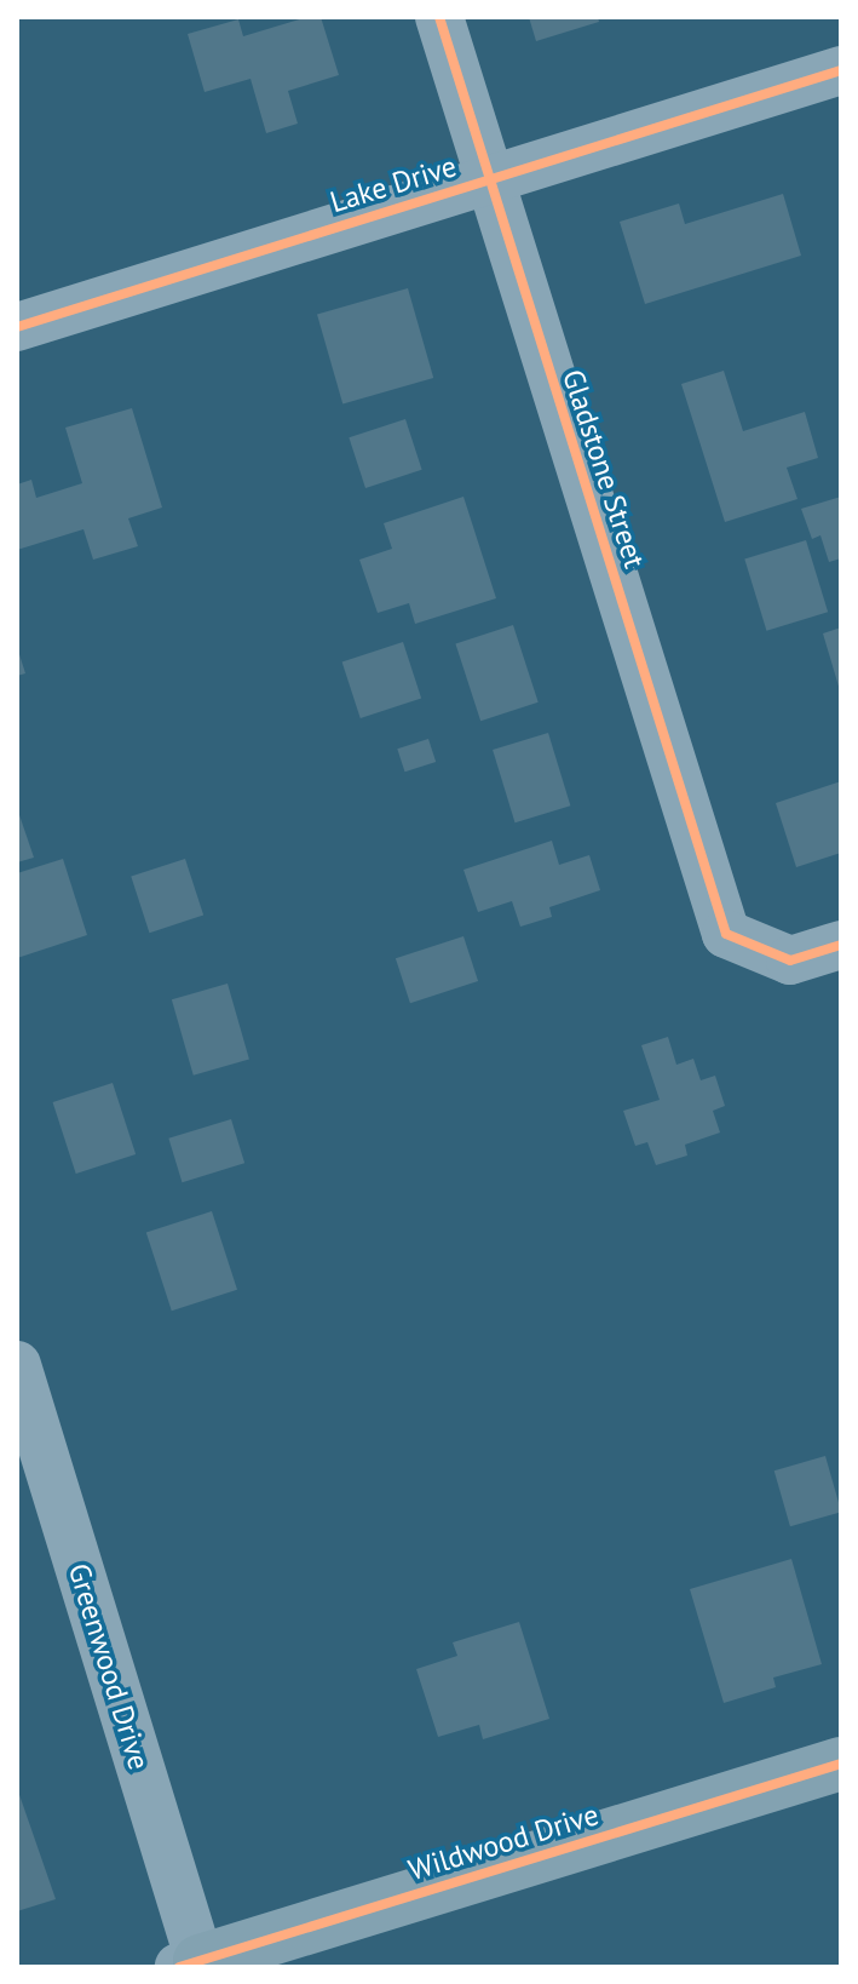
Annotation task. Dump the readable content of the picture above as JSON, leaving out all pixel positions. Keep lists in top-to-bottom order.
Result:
{
  "streets": {
    "street": [
      "Lake Drive",
      "Gladstone Street",
      "Greenwood Drive",
      "Wildwood Drive"
    ]
  },
  "crossings": [
    ["Lake Drive", "Gladstone Street"],
    ["Greenwood Drive", "Wildwood Drive"]
  ]
}
